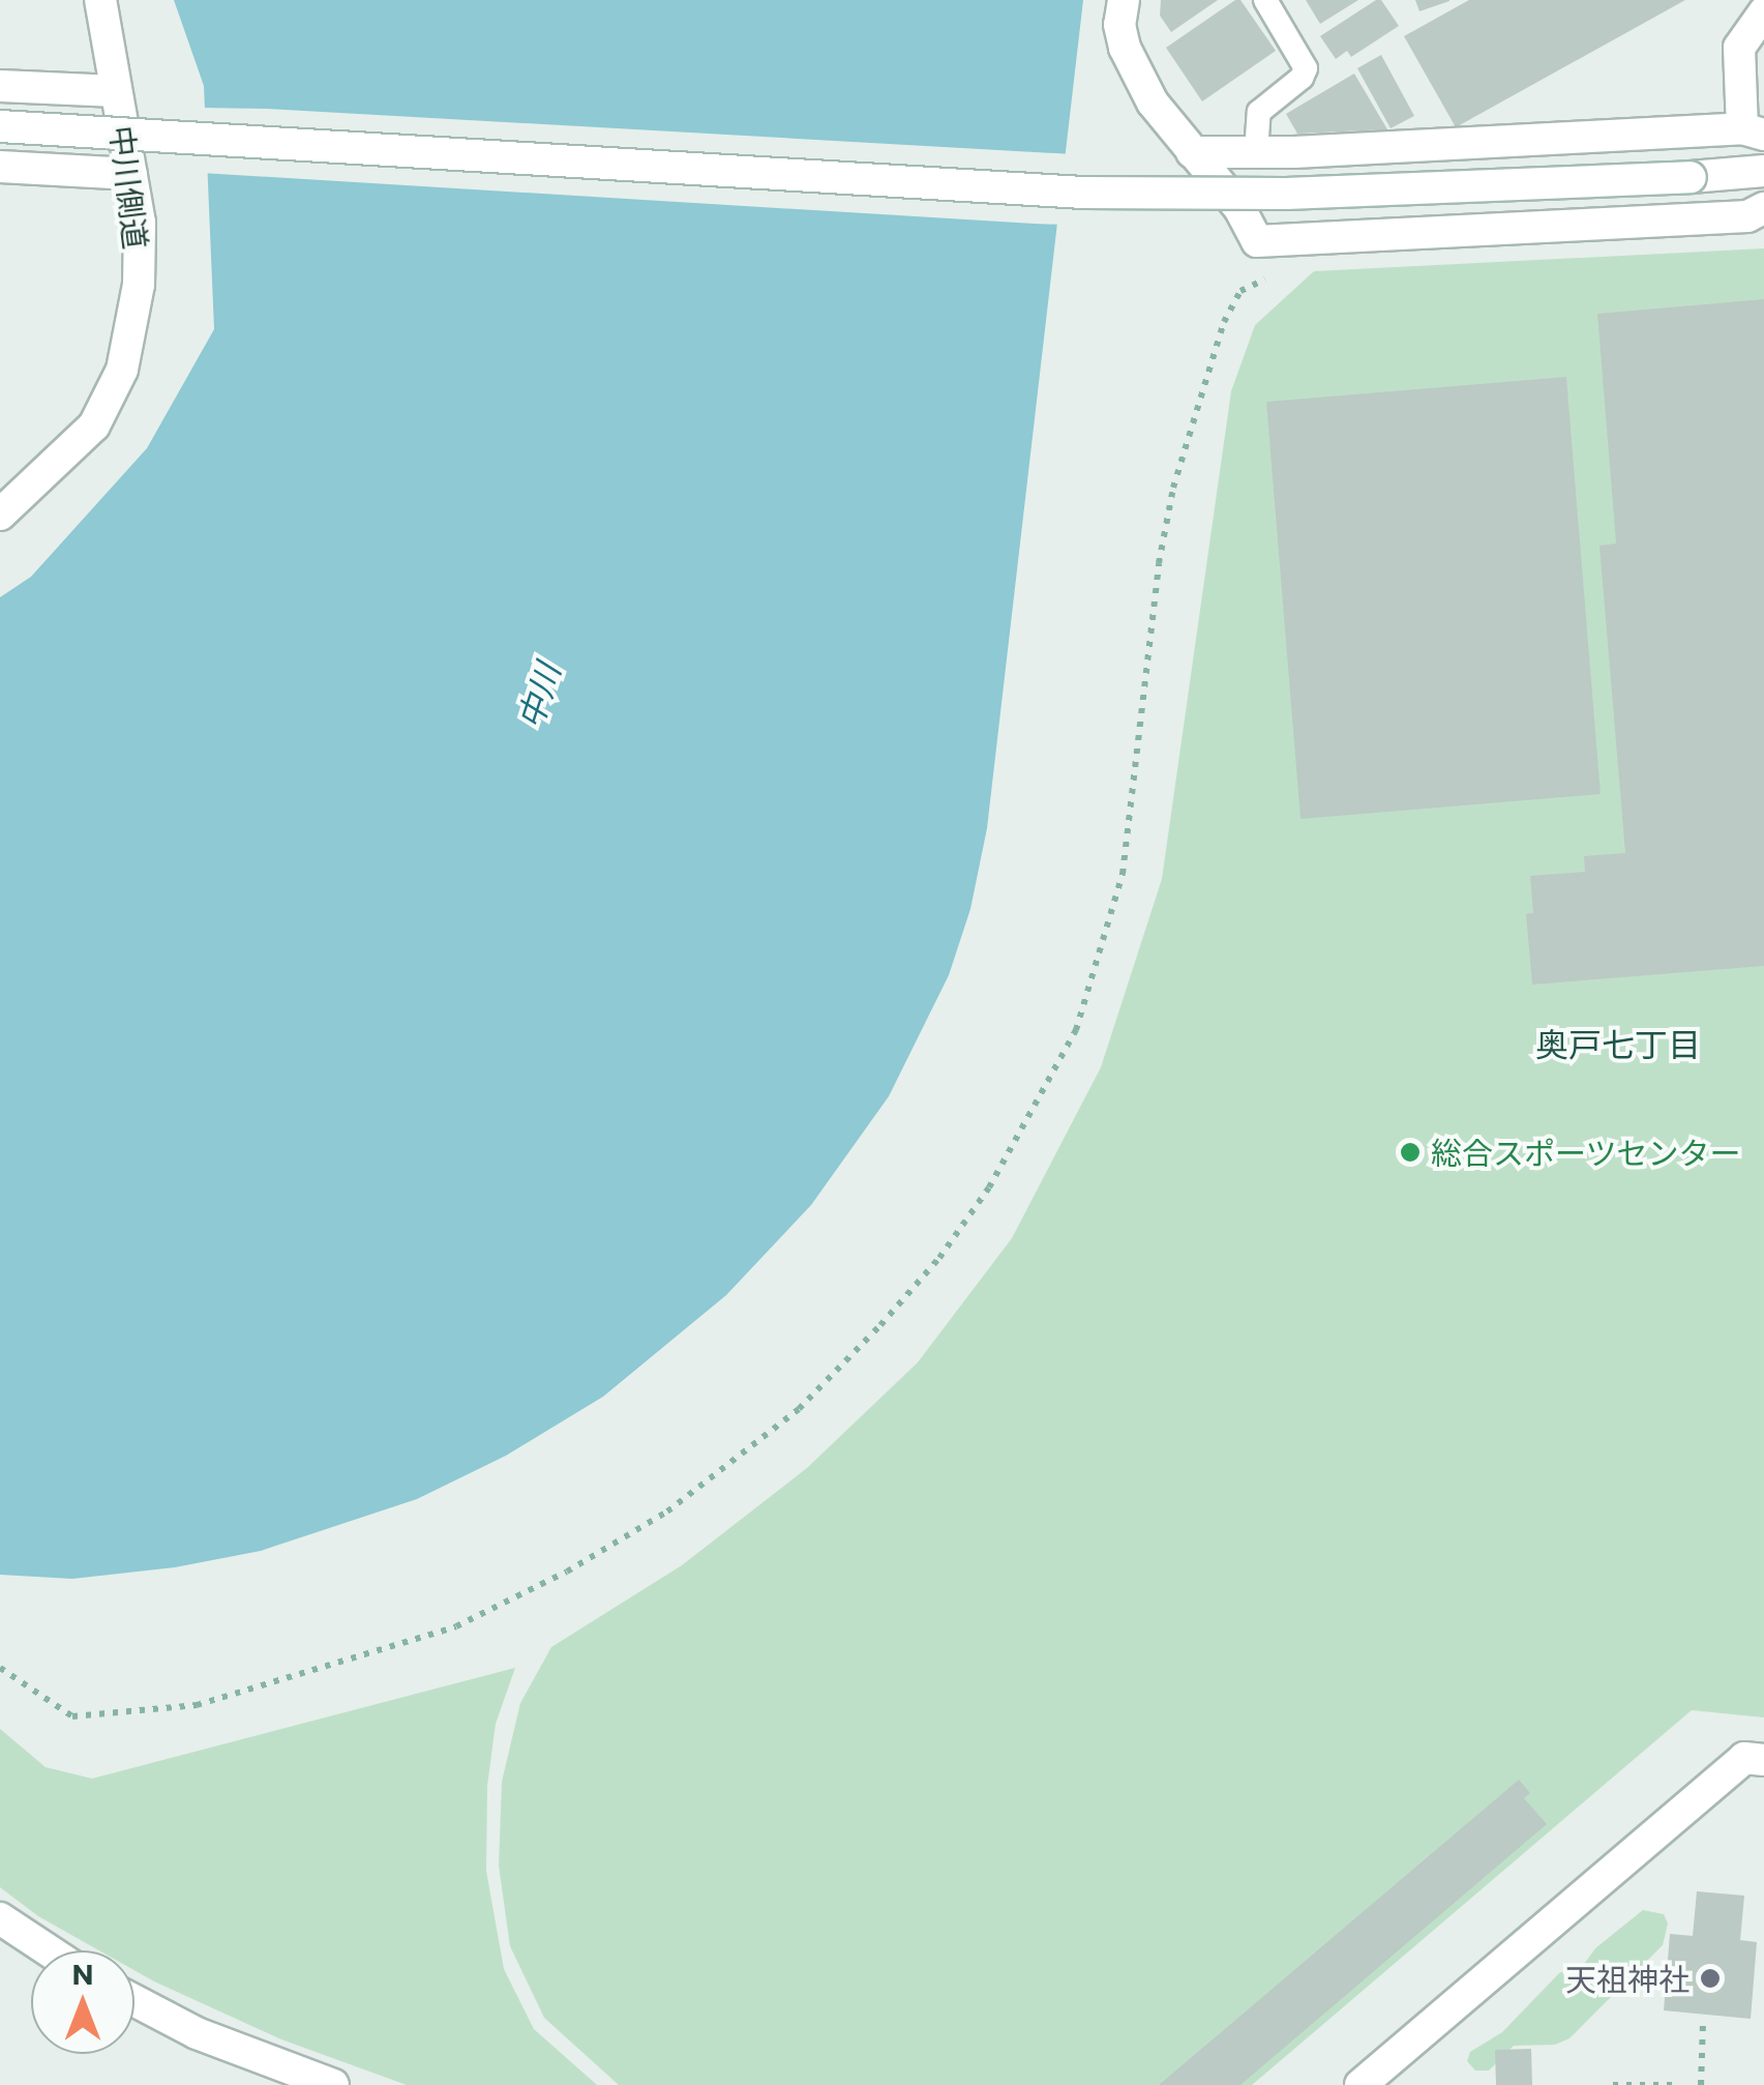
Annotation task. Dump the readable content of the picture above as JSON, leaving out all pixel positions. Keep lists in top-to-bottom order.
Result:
{
  "streets": {
    "street": ["中川側道"]
  },
  "districts": ["奥戸七丁目"],
  "water": ["中川"],
  "places": ["総合スポーツセンター", "天祖神社"],
  "north": "top"
}
